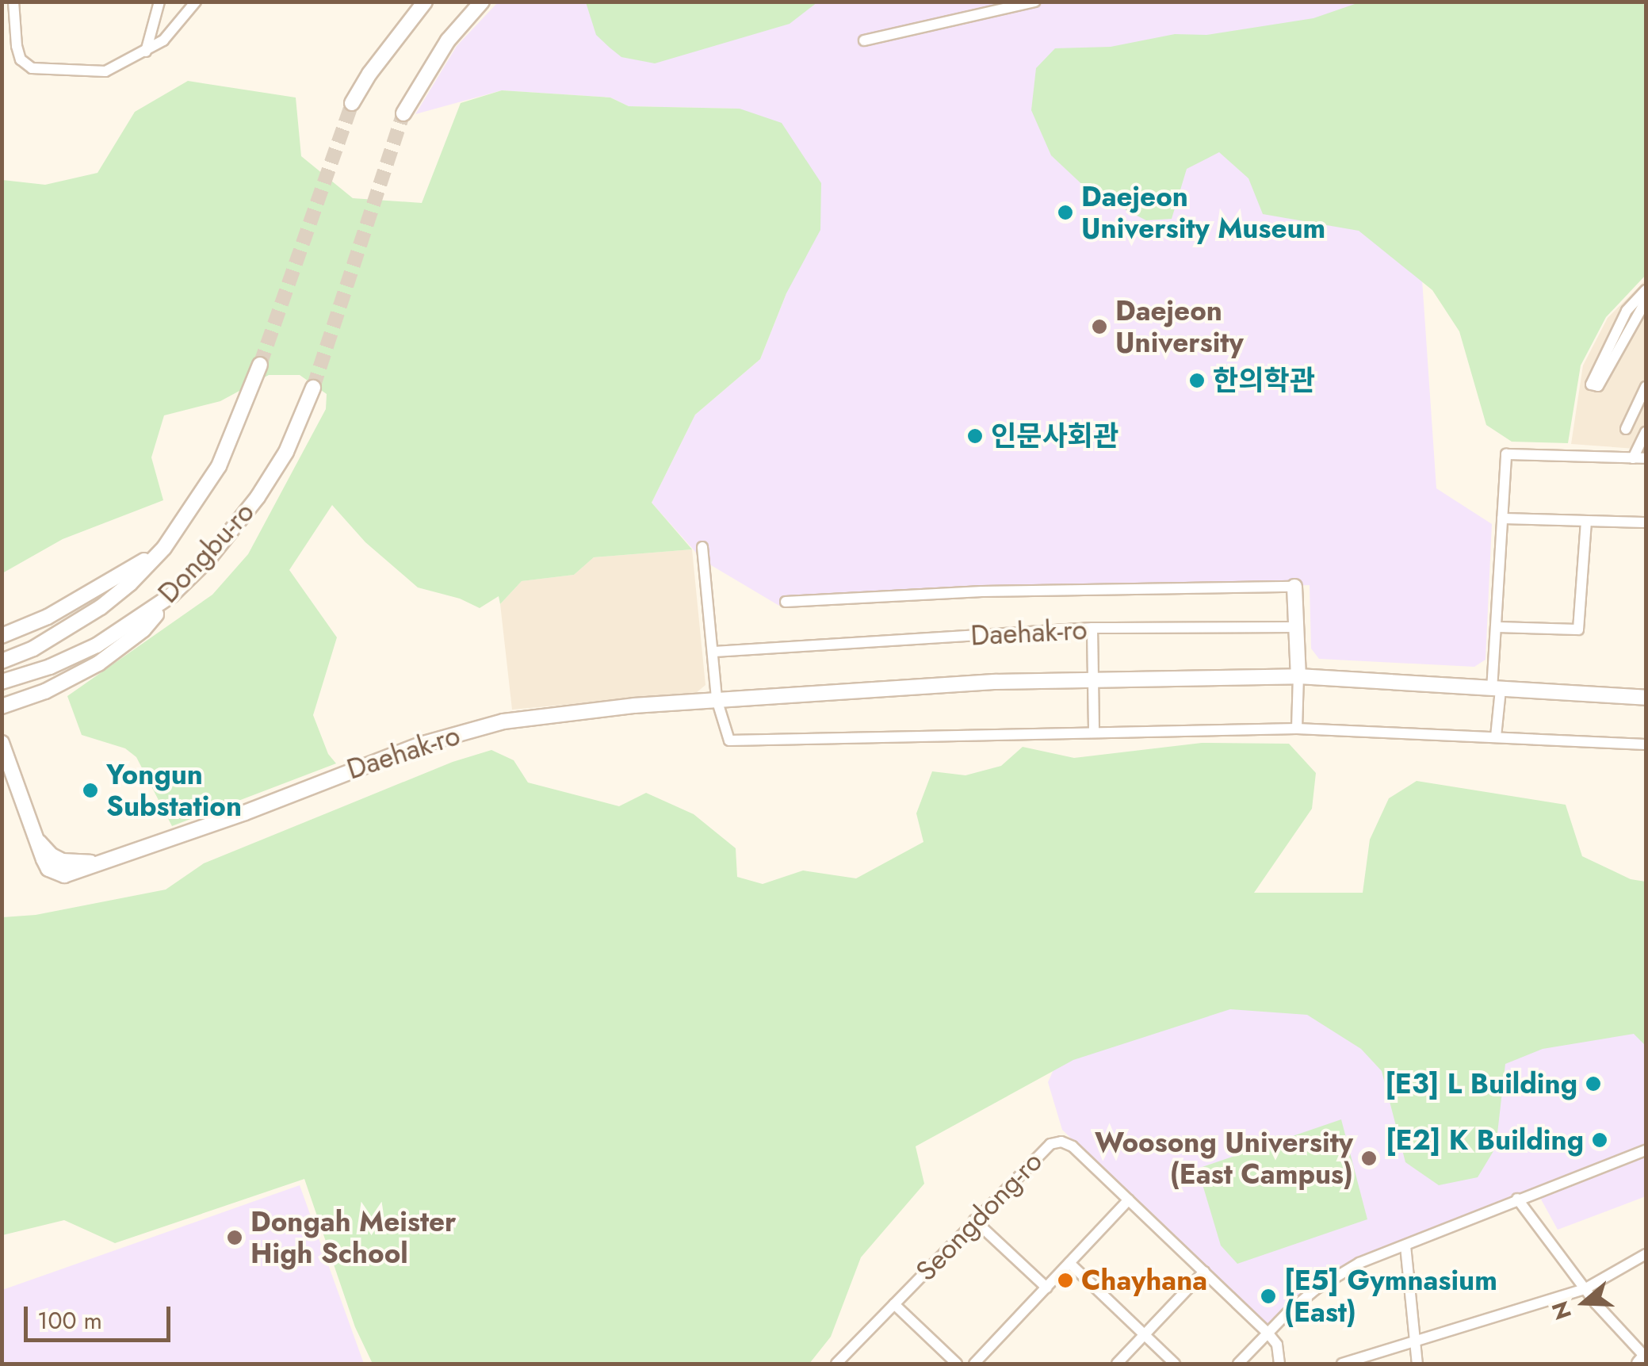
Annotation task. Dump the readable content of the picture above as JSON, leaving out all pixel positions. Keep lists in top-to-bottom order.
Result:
{
  "streets": {
    "main road": ["Dongbu-ro", "Daehak-ro"],
    "street": ["Seongdong-ro"]
  },
  "places": [
    "Daejeon University Museum",
    "Daejeon University",
    "한의학관",
    "인문사회관",
    "Yongun Substation",
    "[E3] L Building",
    "[E2] K Building",
    "Woosong University (East Campus)",
    "Dongah Meister High School",
    "Chayhana",
    "[E5] Gymnasium (East)"
  ],
  "scale_bar": "100 m",
  "north": "left"
}
